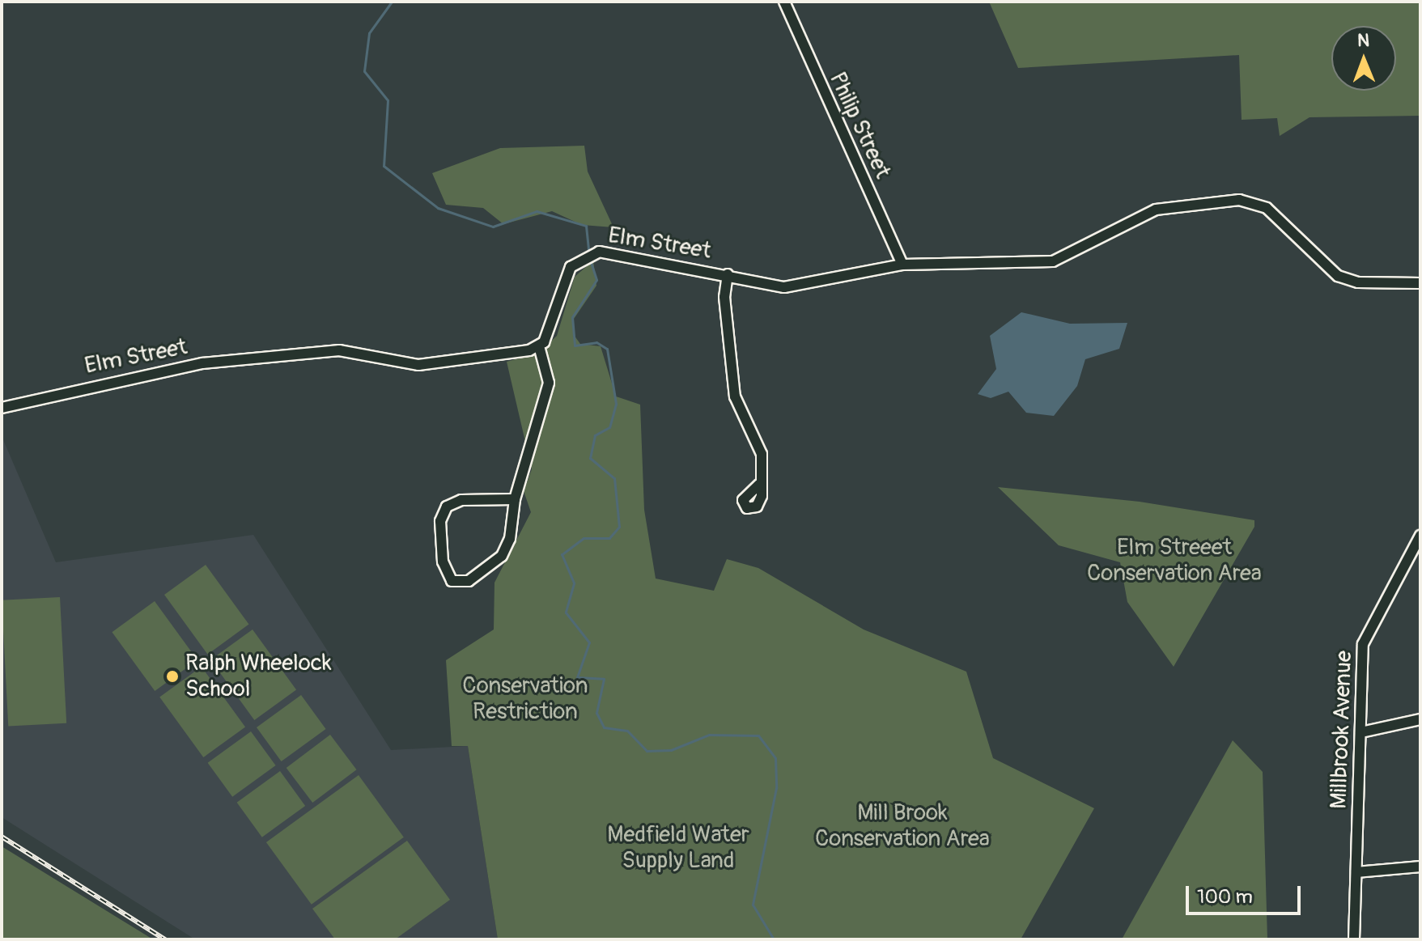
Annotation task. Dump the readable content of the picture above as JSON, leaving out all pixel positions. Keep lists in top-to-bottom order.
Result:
{
  "streets": {
    "street": ["Philip Street", "Elm Street", "Millbrook Avenue"]
  },
  "crossings": [
    ["Philip Street", "Elm Street"]
  ],
  "parks": [
    "Elm Streeet Conservation Area",
    "Conservation Restriction",
    "Mill Brook Conservation Area",
    "Medfield Water Supply Land"
  ],
  "places": ["Ralph Wheelock School"],
  "scale_bar": "100 m",
  "north": "top"
}
